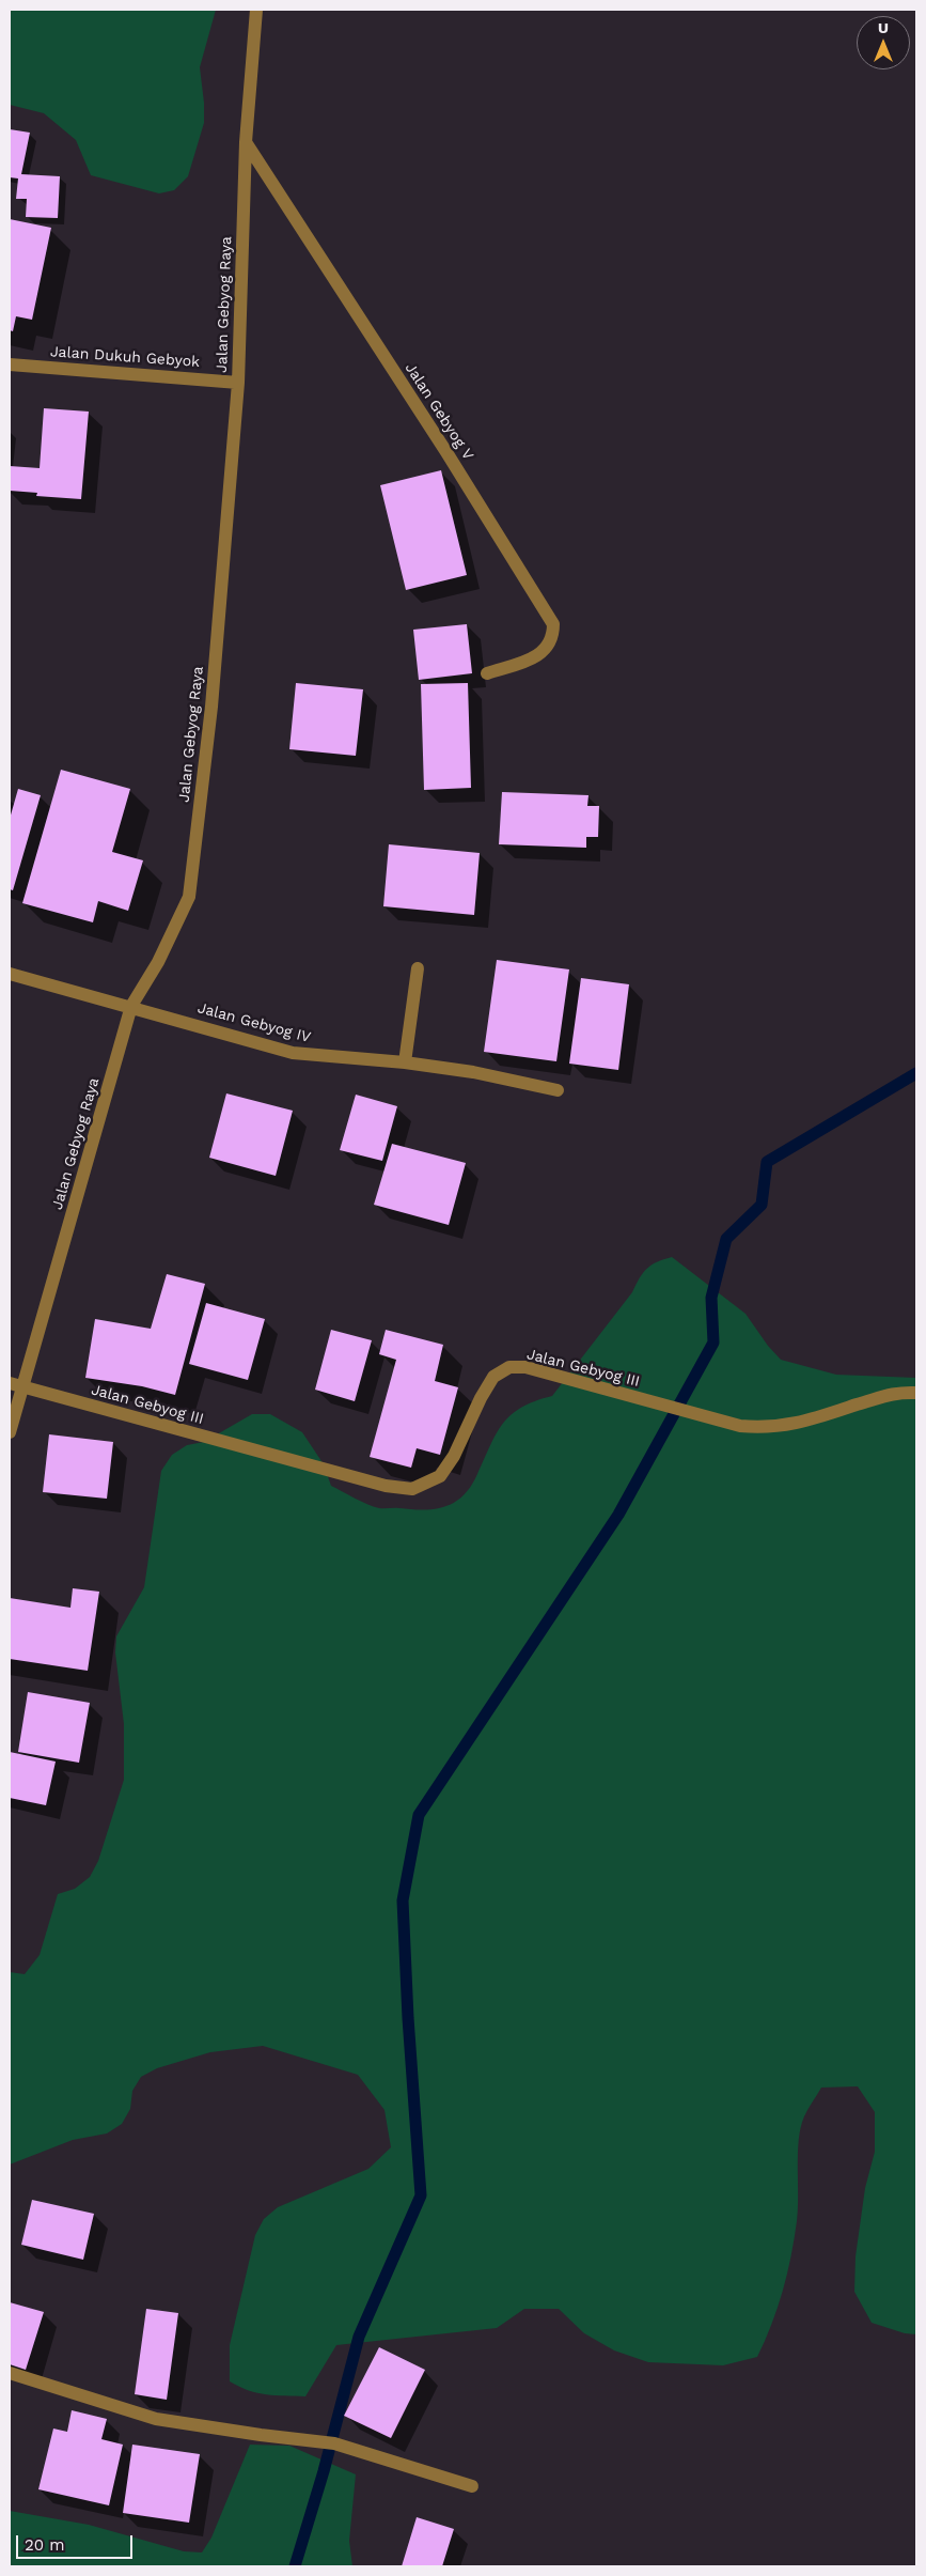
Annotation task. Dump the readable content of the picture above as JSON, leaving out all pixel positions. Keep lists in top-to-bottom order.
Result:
{
  "streets": {
    "street": [
      "Jalan Gebyog Raya",
      "Jalan Dukuh Gebyok",
      "Jalan Gebyog V",
      "Jalan Gebyog IV",
      "Jalan Gebyog III"
    ]
  },
  "crossings": [
    ["Jalan Gebyog Raya", "Jalan Dukuh Gebyok"],
    ["Jalan Gebyog Raya", "Jalan Gebyog V"],
    ["Jalan Gebyog Raya", "Jalan Gebyog IV"],
    ["Jalan Gebyog Raya", "Jalan Gebyog III"]
  ],
  "scale_bar": "20 m",
  "north": "top"
}
